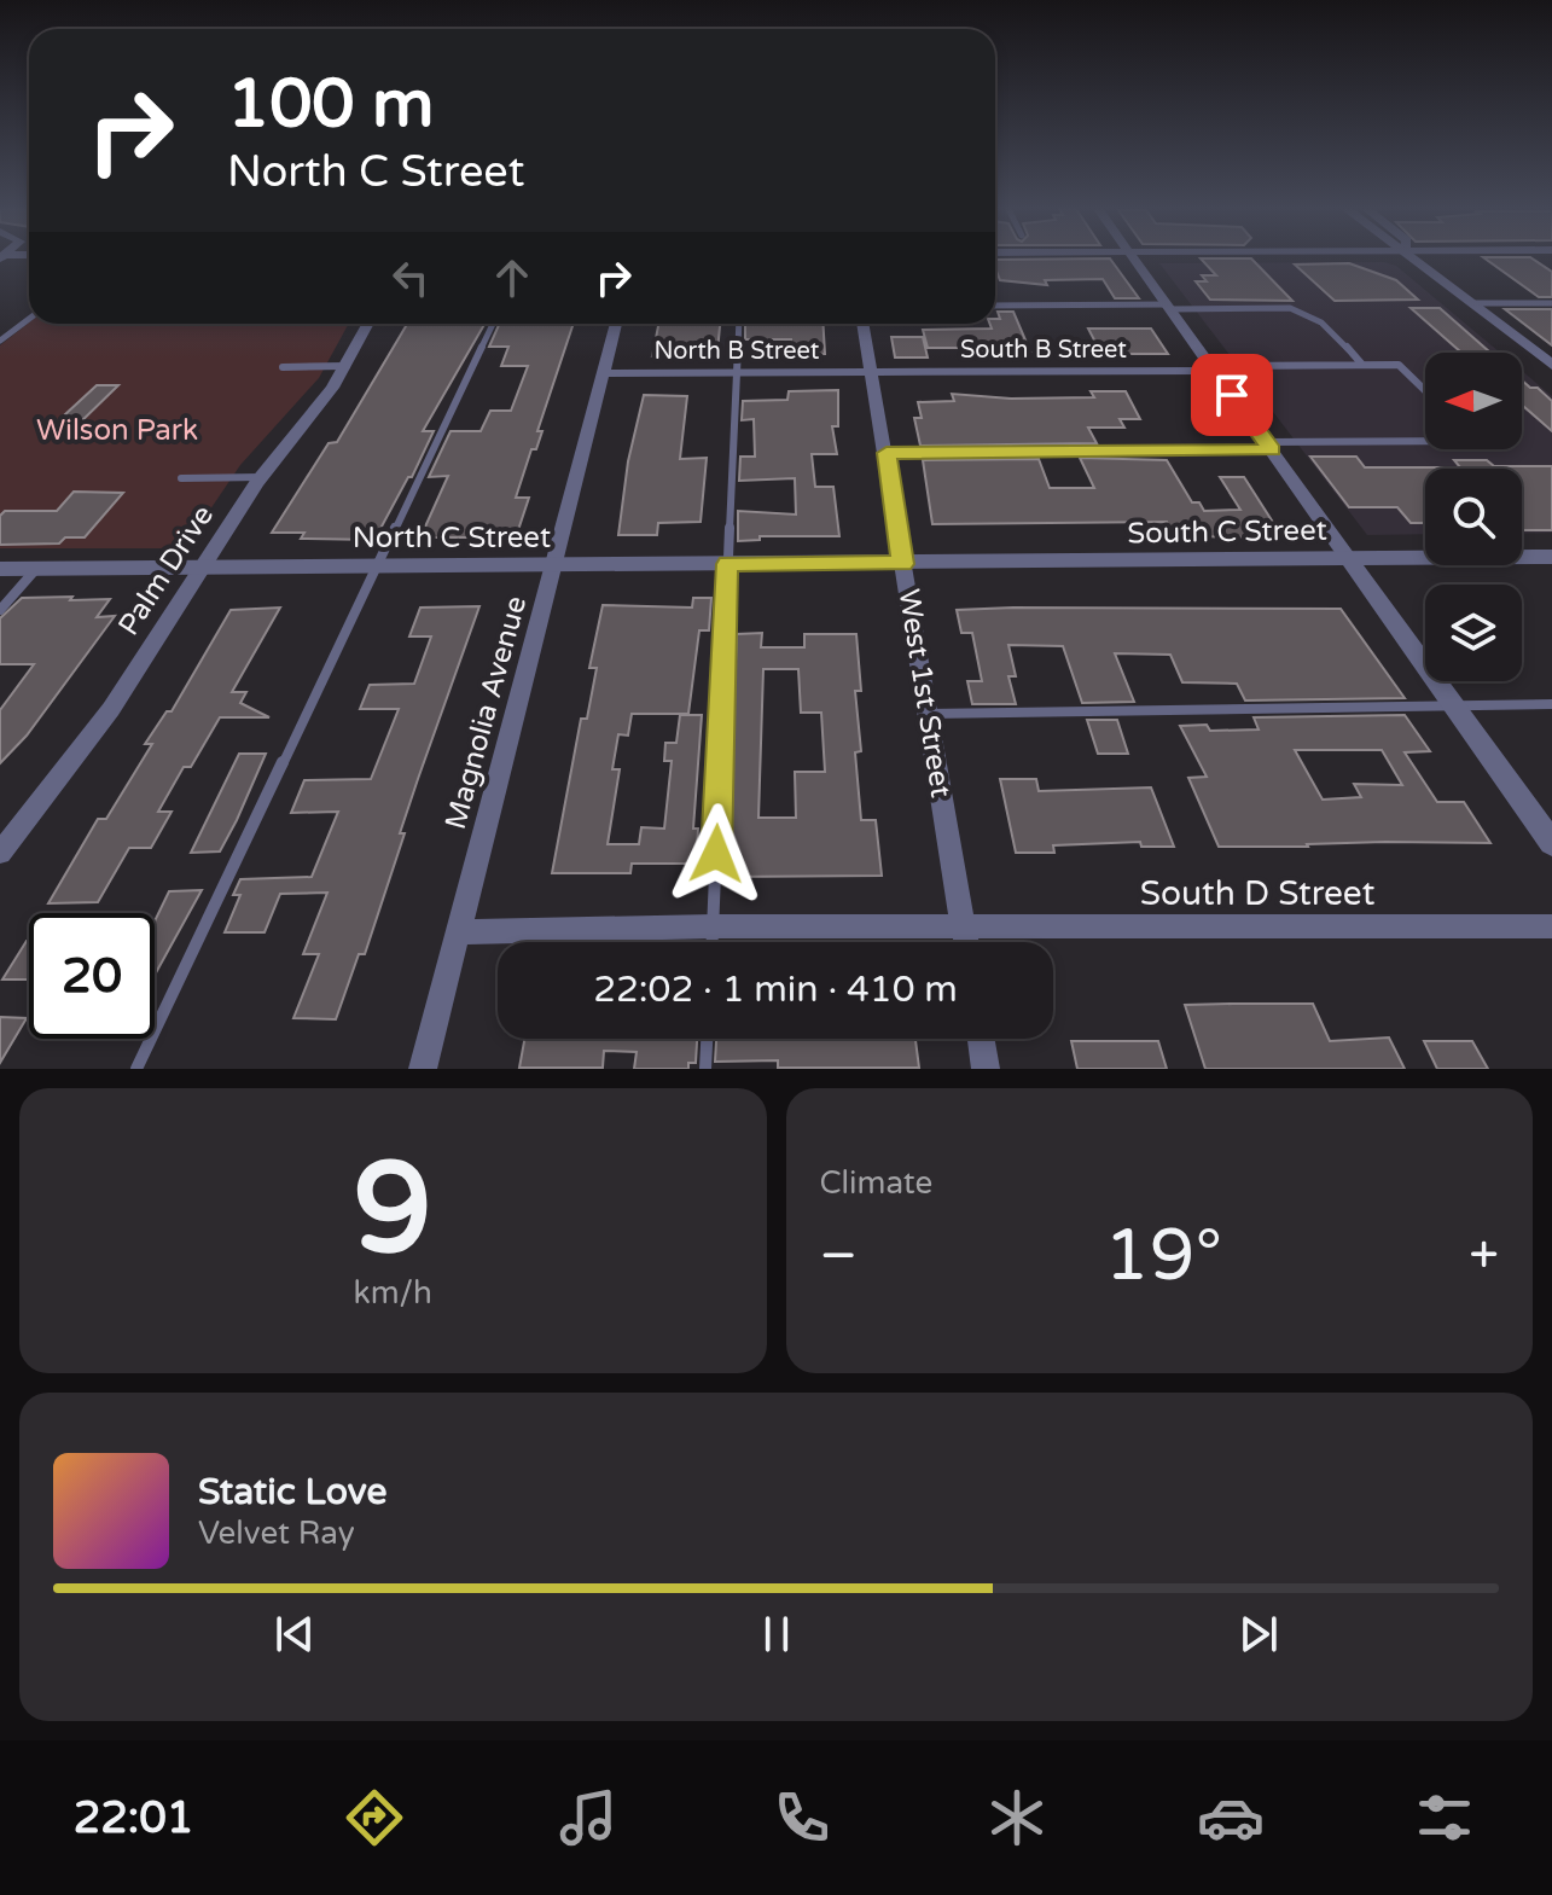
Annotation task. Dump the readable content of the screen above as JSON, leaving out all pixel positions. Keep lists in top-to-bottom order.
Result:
{
  "streets": {
    "street": [
      "South B Street",
      "North B Street",
      "South C Street",
      "North C Street",
      "Palm Drive",
      "West 1st Street",
      "Magnolia Avenue",
      "South D Street"
    ]
  },
  "crossings": [
    ["South B Street", "North B Street"],
    ["South B Street", "West 1st Street"],
    ["North B Street", "West 1st Street"],
    ["North B Street", "Magnolia Avenue"],
    ["South C Street", "North C Street"],
    ["South C Street", "West 1st Street"],
    ["North C Street", "Palm Drive"],
    ["North C Street", "West 1st Street"],
    ["North C Street", "Magnolia Avenue"],
    ["West 1st Street", "South D Street"],
    ["Magnolia Avenue", "South D Street"]
  ],
  "parks": ["Wilson Park"],
  "north": "left",
  "page": {
    "turn": ["100 m", "North C Street"],
    "limit": "20",
    "trip": "22:02 · 1 min · 410 m",
    "tile": [
      ["9", "km/h"],
      "Climate"
    ],
    "heat": ["−", "19°", "+"],
    "song": ["Static Love", "Velvet Ray"],
    "tabs": "22:01"
  }
}
